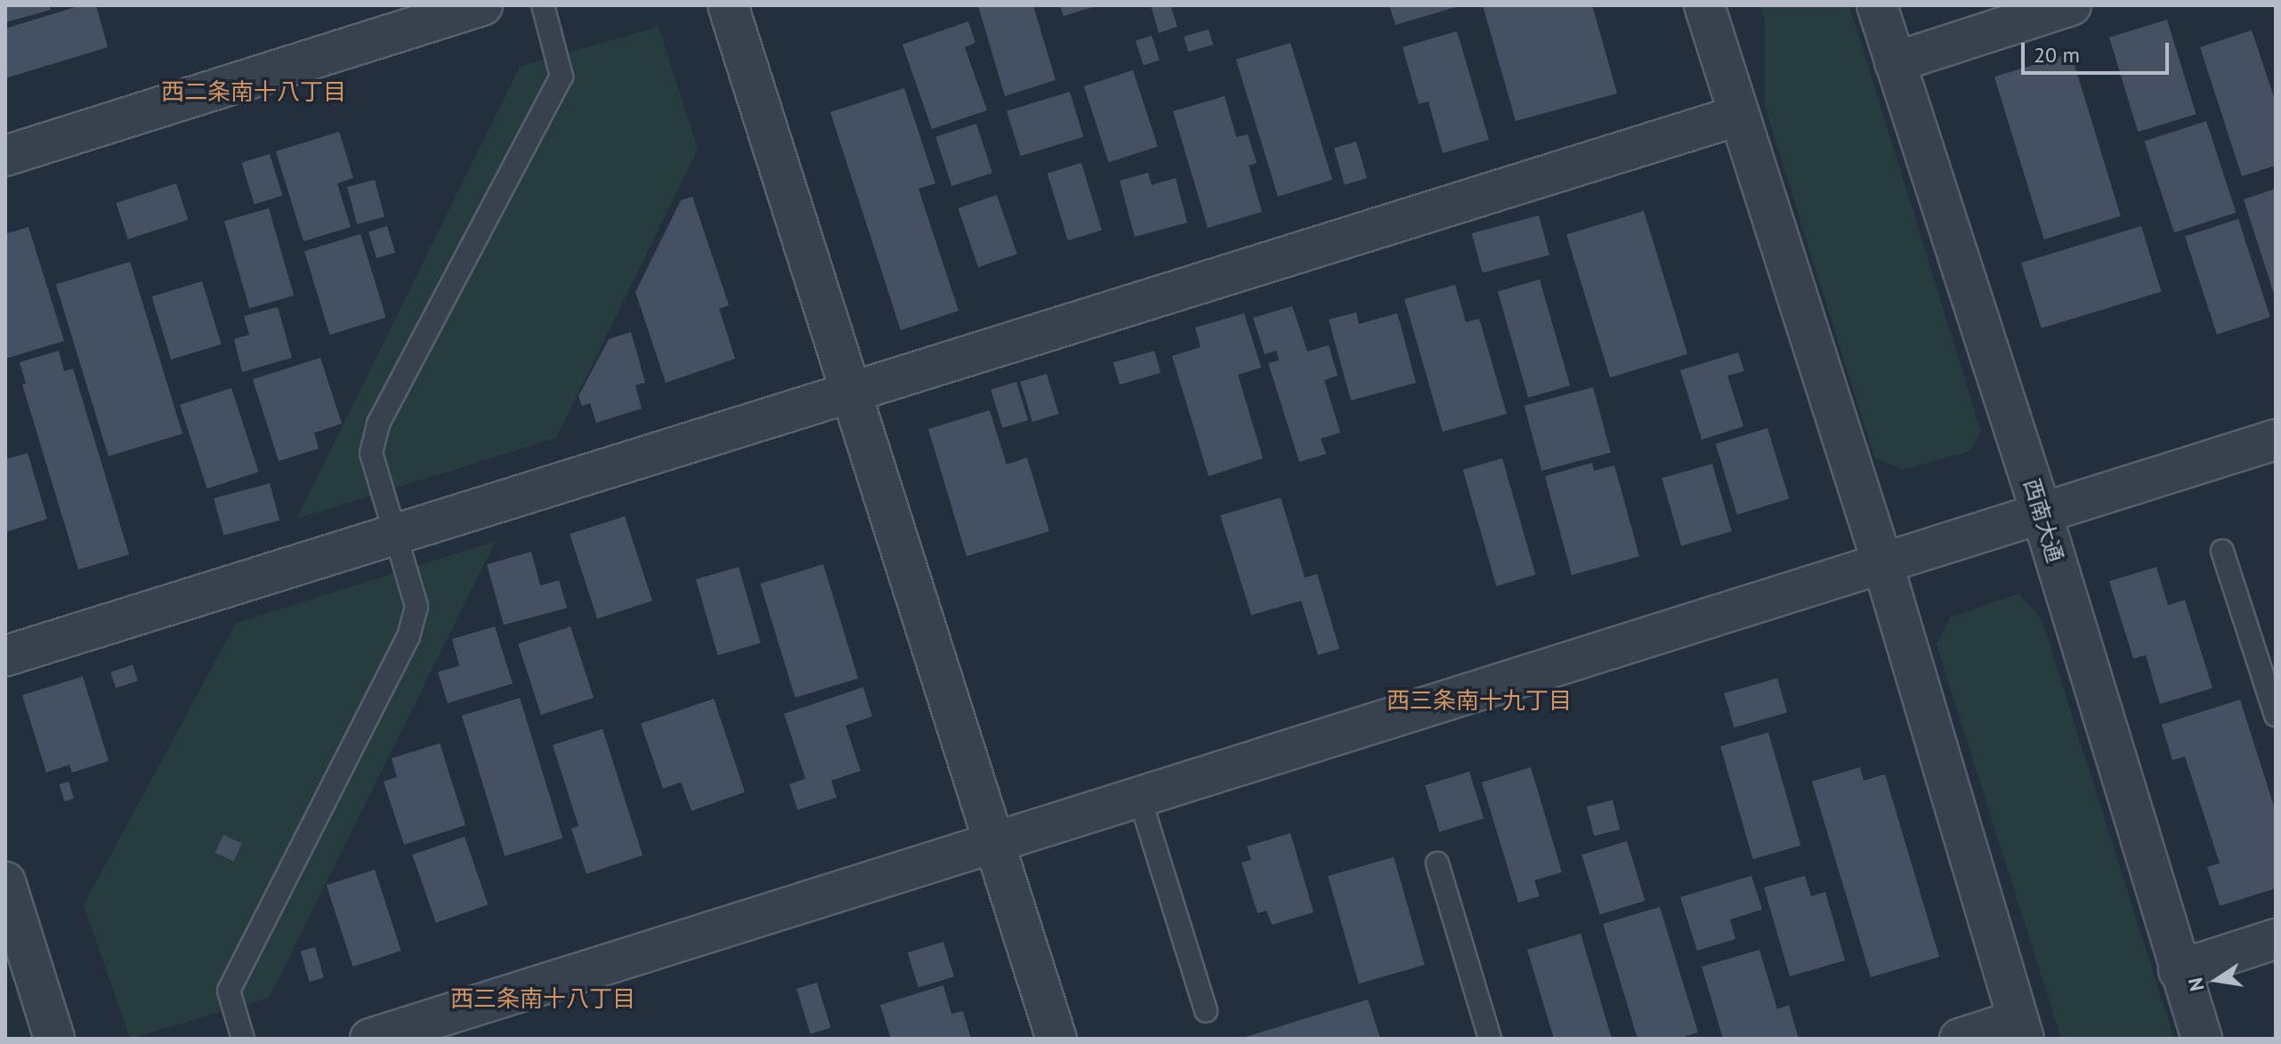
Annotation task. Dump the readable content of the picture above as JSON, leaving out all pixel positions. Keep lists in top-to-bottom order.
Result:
{
  "streets": {
    "street": ["西南大通"]
  },
  "districts": ["西二条南十八丁目", "西三条南十九丁目", "西三条南十八丁目"],
  "scale_bar": "20 m",
  "north": "left"
}
